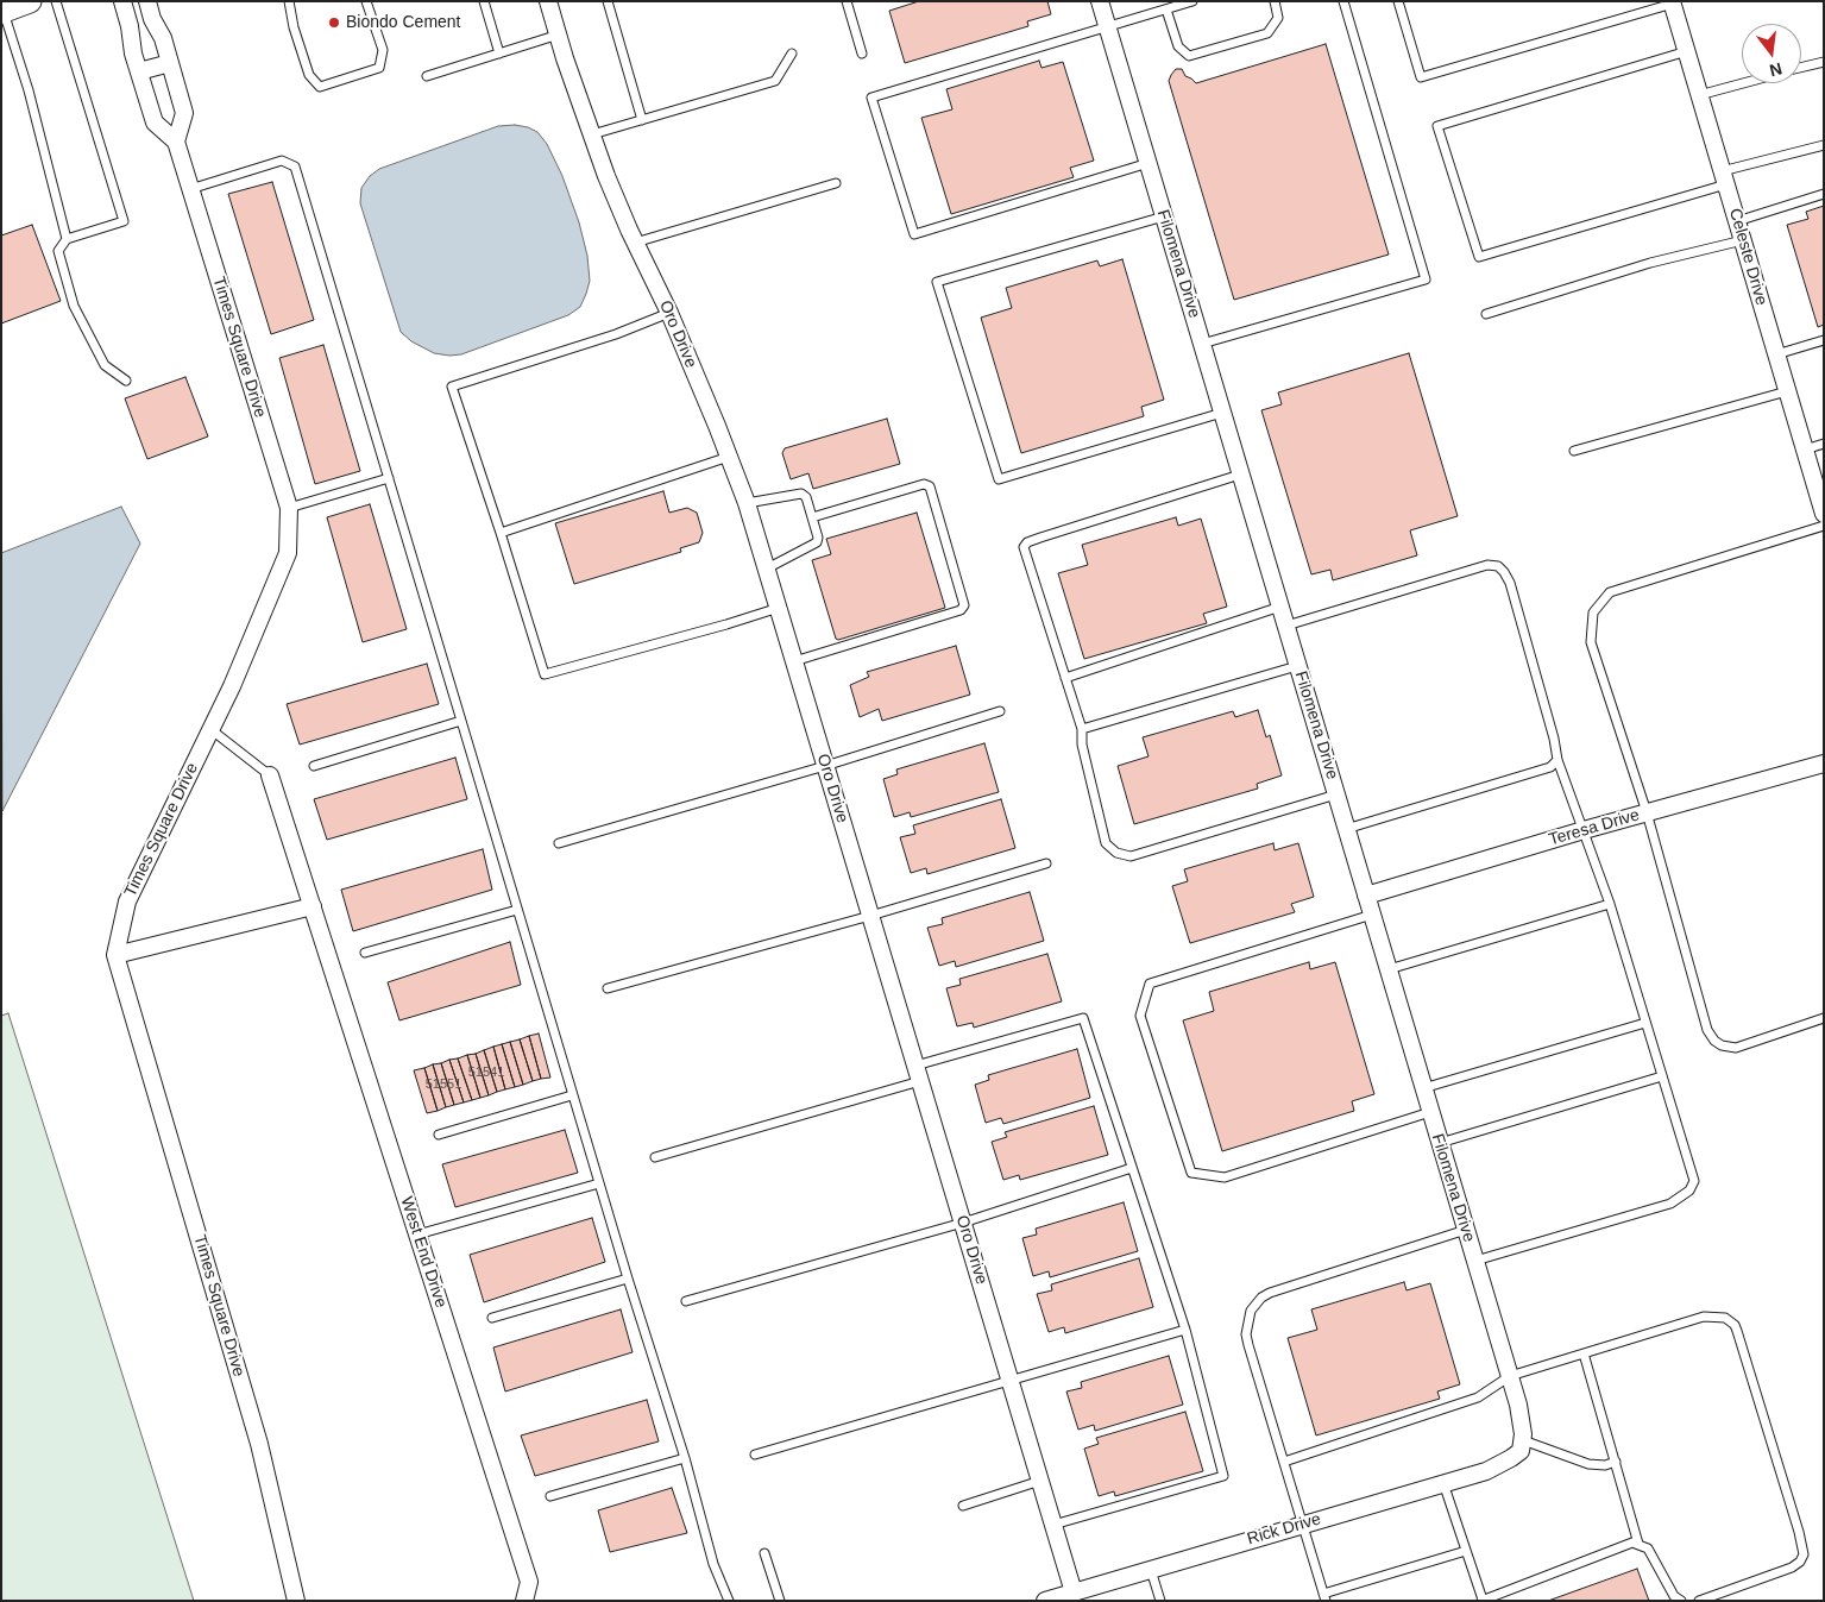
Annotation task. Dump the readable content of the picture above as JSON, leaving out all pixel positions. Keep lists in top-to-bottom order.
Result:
{
  "streets": {
    "street": [
      "Celeste Drive",
      "Filomena Drive",
      "Oro Drive",
      "Times Square Drive",
      "Teresa Drive",
      "West End Drive",
      "Rick Drive"
    ]
  },
  "crossings": [
    ["Filomena Drive", "Teresa Drive"],
    ["Filomena Drive", "Rick Drive"],
    ["Oro Drive", "Rick Drive"]
  ],
  "places": ["Biondo Cement"],
  "house_numbers": ["51541", "51551"],
  "north": "bottom"
}
